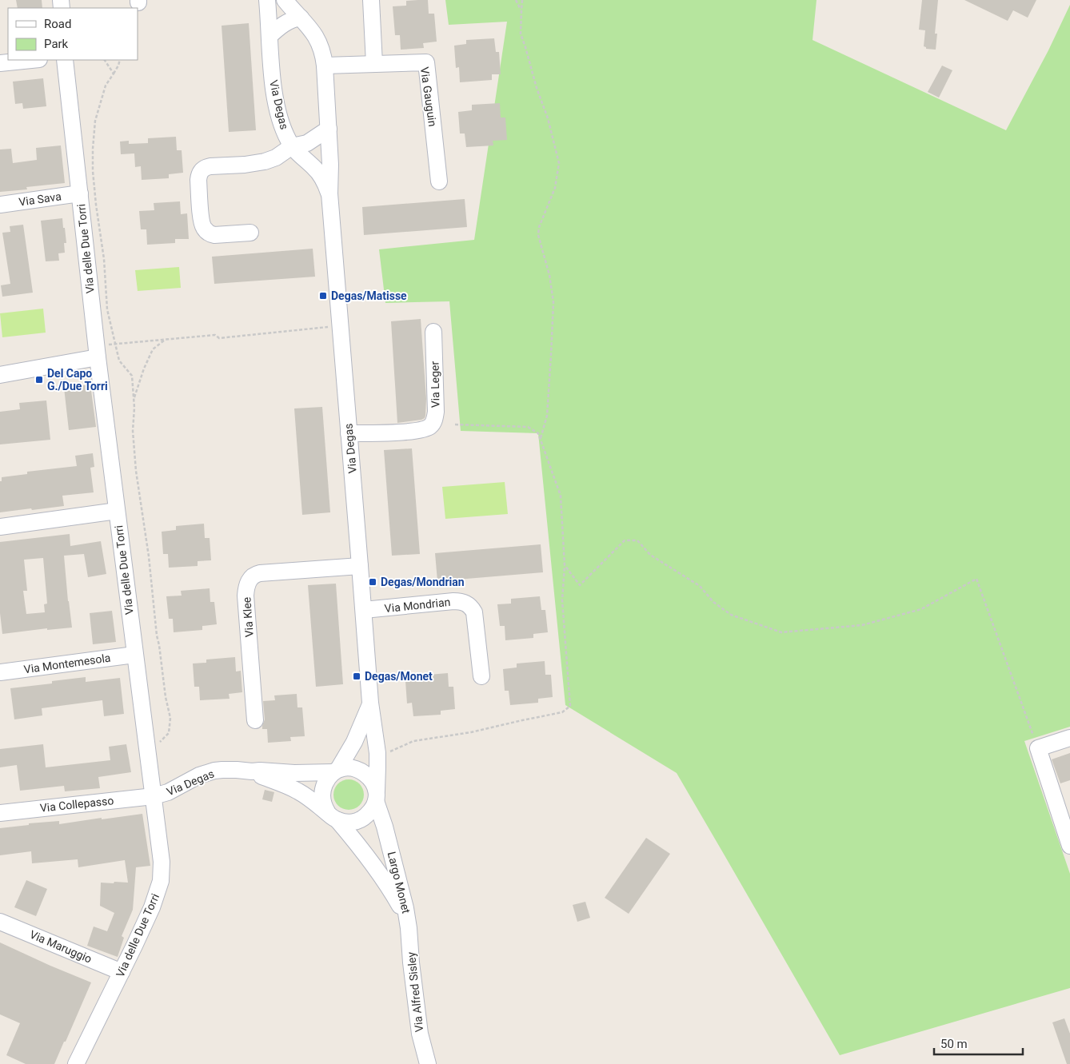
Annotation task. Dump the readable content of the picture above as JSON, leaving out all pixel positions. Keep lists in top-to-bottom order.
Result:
{
  "streets": {
    "street": [
      "Via Gauguin",
      "Via Degas",
      "Via Sava",
      "Via delle Due Torri",
      "Via Leger",
      "Via Mondrian",
      "Via Klee",
      "Via Montemesola",
      "Via Collepasso",
      "Largo Monet",
      "Via Maruggio",
      "Via Alfred Sisley"
    ]
  },
  "crossings": [
    ["Via Gauguin", "Via Degas"],
    ["Via Degas", "Via delle Due Torri"],
    ["Via Degas", "Via Leger"],
    ["Via Degas", "Via Mondrian"],
    ["Via Degas", "Via Klee"],
    ["Via Degas", "Via Collepasso"],
    ["Via Degas", "Largo Monet"],
    ["Via Sava", "Via delle Due Torri"],
    ["Via delle Due Torri", "Via Montemesola"],
    ["Via delle Due Torri", "Via Collepasso"],
    ["Via delle Due Torri", "Via Maruggio"],
    ["Largo Monet", "Via Alfred Sisley"]
  ],
  "places": {
    "transit": [
      "Degas/Matisse",
      "Del Capo G./Due Torri",
      "Degas/Mondrian",
      "Degas/Monet"
    ]
  },
  "legend": ["Road", "Park"],
  "scale_bar": "50 m"
}
